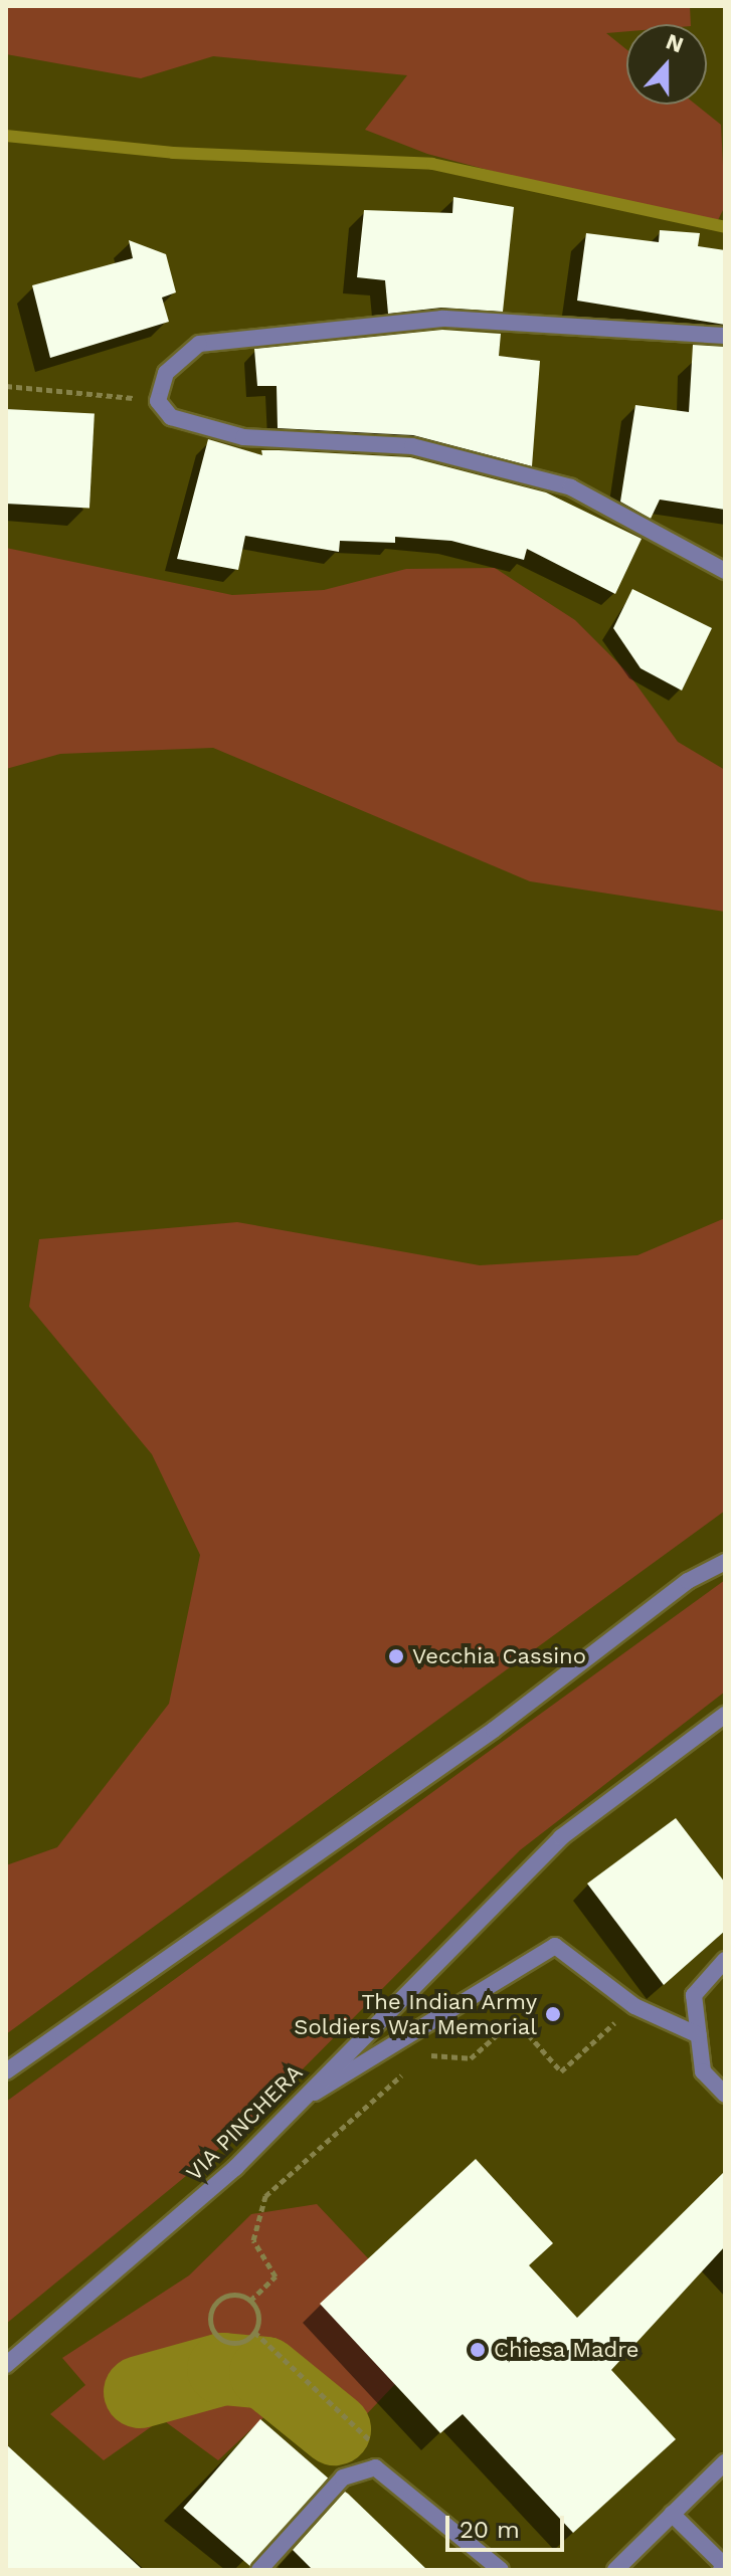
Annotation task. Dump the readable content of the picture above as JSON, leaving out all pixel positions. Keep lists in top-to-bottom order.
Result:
{
  "streets": {
    "street": ["VIA PINCHERA"]
  },
  "places": ["Vecchia Cassino", "The Indian Army Soldiers War Memorial", "Chiesa Madre"],
  "scale_bar": "20 m",
  "north": "top"
}
